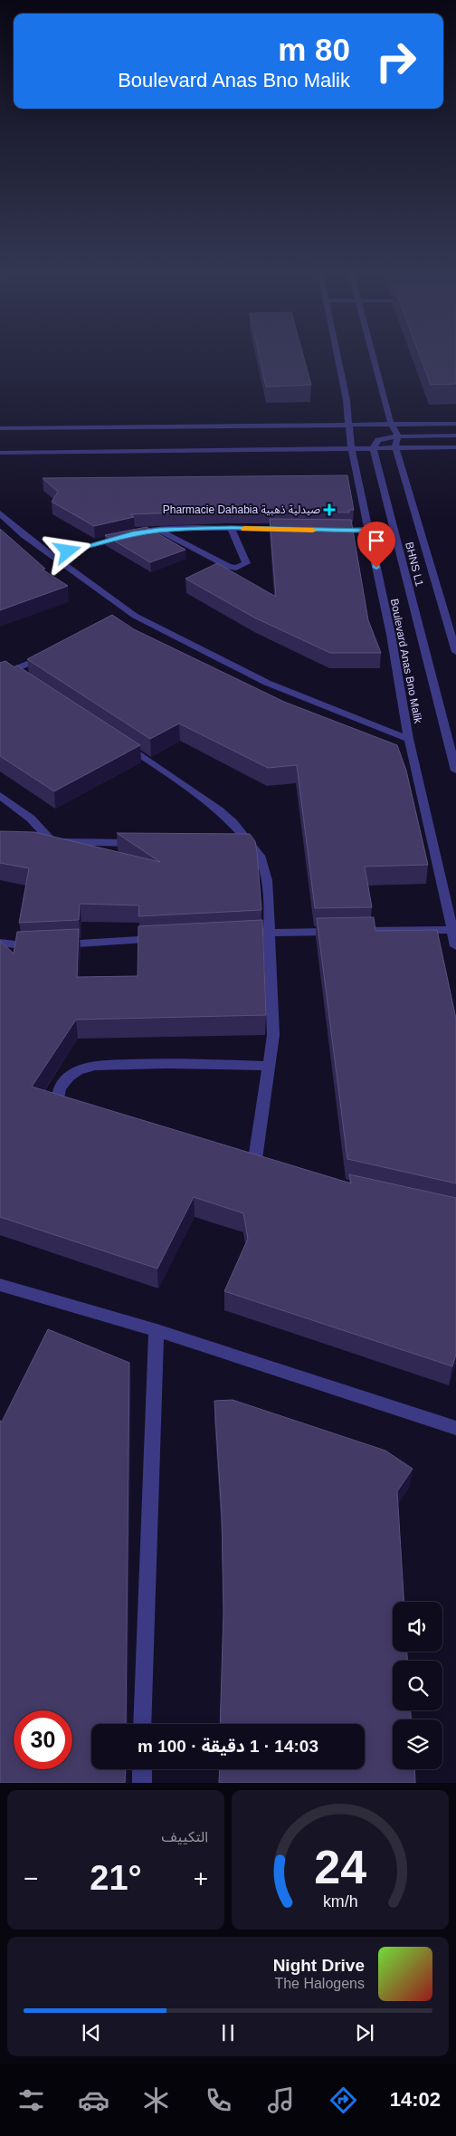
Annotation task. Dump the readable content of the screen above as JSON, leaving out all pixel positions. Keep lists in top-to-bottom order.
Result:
{
  "streets": {
    "street": ["BHNS L1", "Boulevard Anas Bno Malik"]
  },
  "places": {
    "health": ["Pharmacie Dahabia صيدلية ذهبية"]
  },
  "page": {
    "turn": ["80 m", "Boulevard Anas Bno Malik"],
    "limit": "30",
    "trip": "14:03 · 1 دقيقة · 100 m",
    "tile": "التكييف",
    "heat": ["−", "21°", "+"],
    "song": ["Night Drive", "The Halogens"],
    "tabs": "14:02",
    "gauge": ["24", "km/h"]
  }
}
